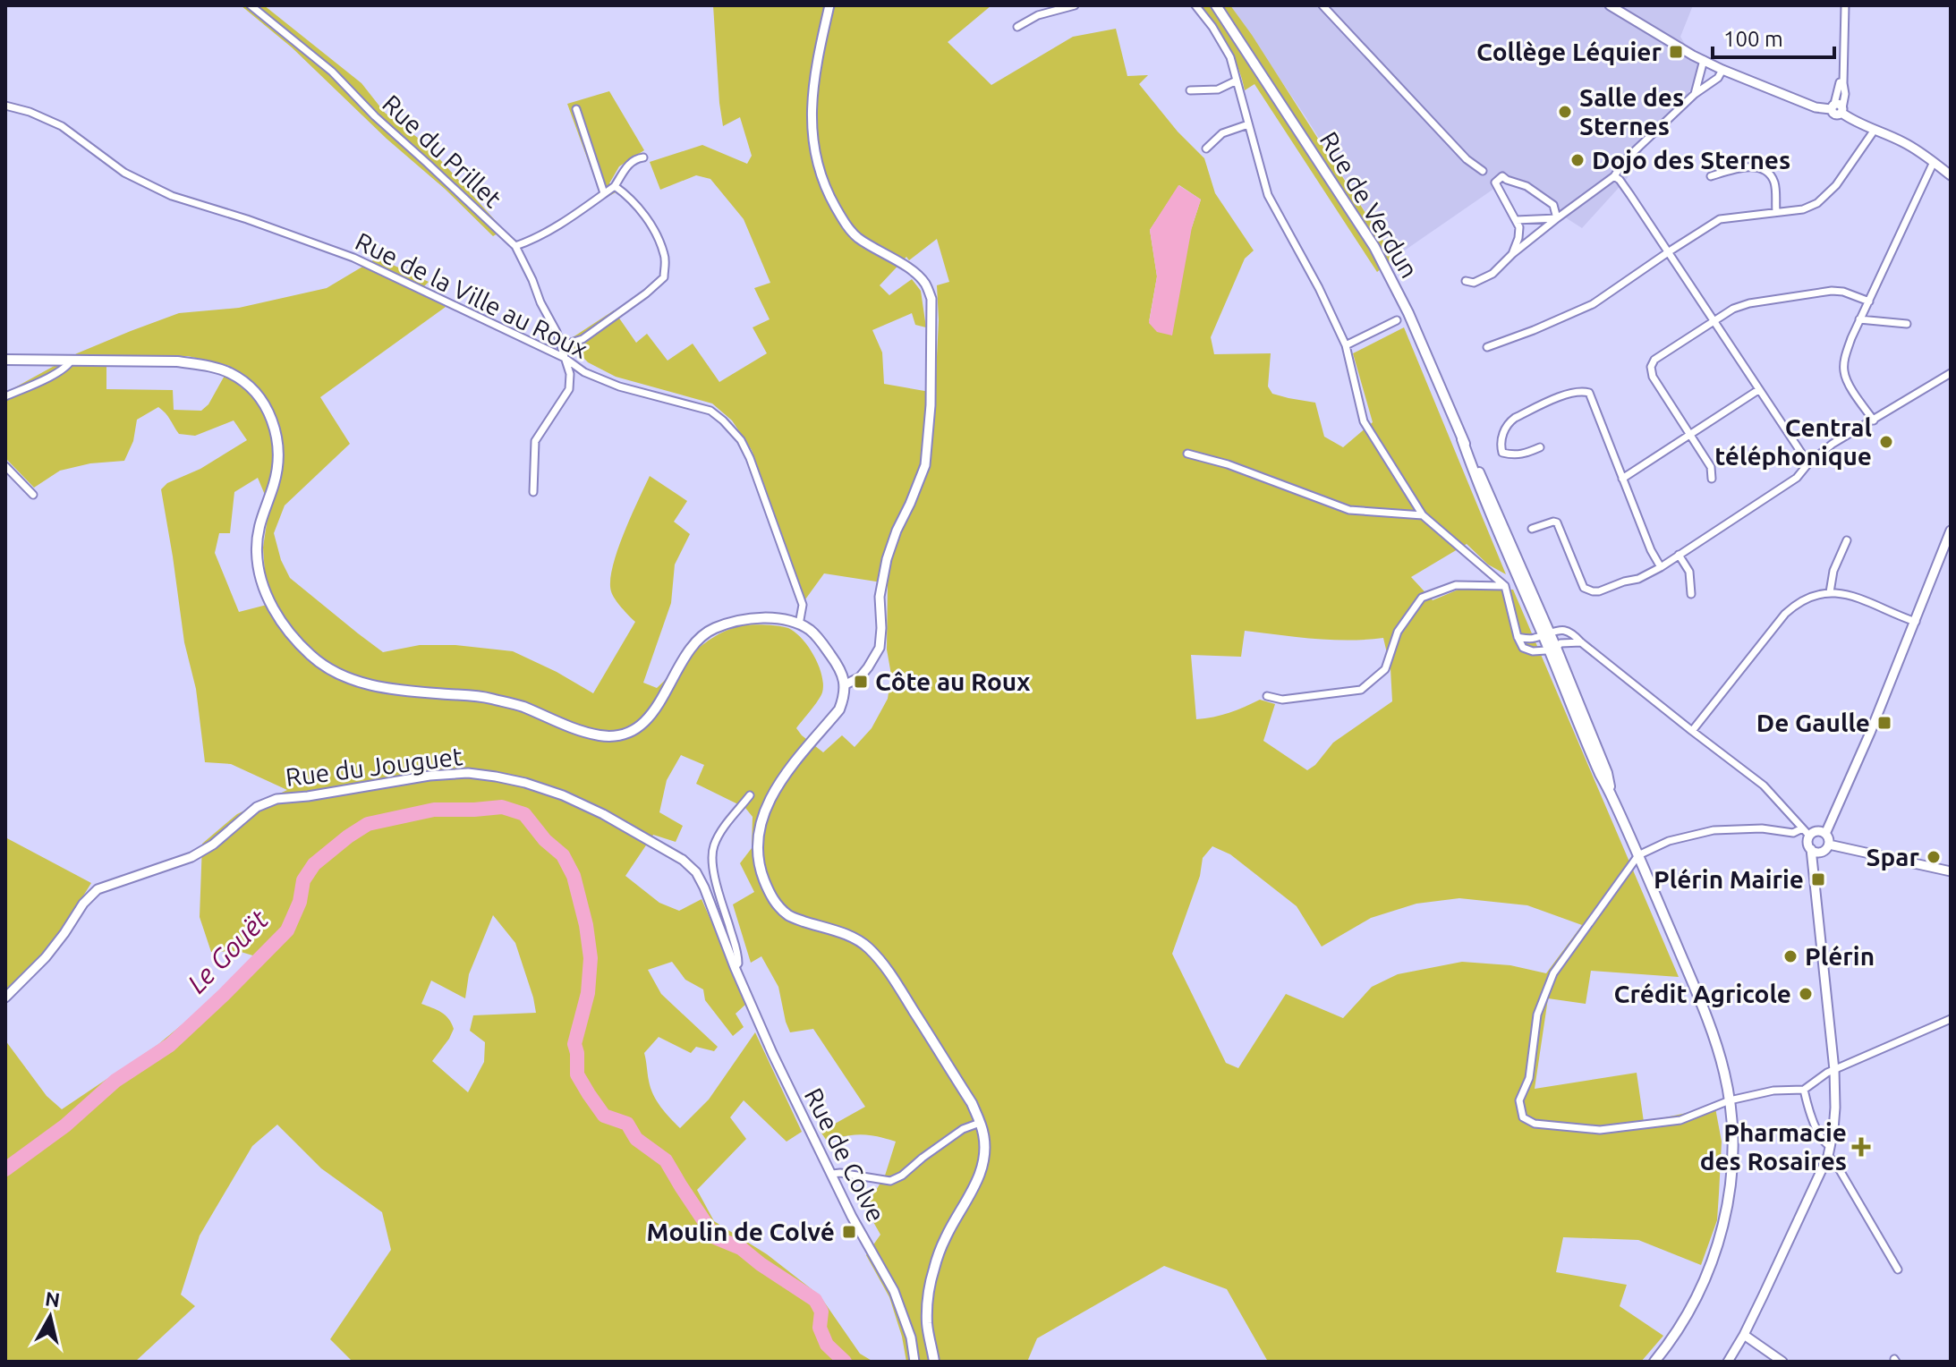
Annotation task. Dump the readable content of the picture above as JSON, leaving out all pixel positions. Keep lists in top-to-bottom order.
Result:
{
  "streets": {
    "main road": ["Rue de Verdun"],
    "street": [
      "Rue du Prillet",
      "Rue de la Ville au Roux",
      "Rue du Jouguet",
      "Rue de Colve"
    ]
  },
  "crossings": [
    ["Rue du Prillet", "Rue de la Ville au Roux"],
    ["Rue du Jouguet", "Rue de Colve"]
  ],
  "water": ["Le Gouët"],
  "places": {
    "transit": [
      "Collège Léquier",
      "Côte au Roux",
      "De Gaulle",
      "Plérin Mairie",
      "Moulin de Colvé"
    ],
    "other": [
      "Salle des Sternes",
      "Dojo des Sternes",
      "Central téléphonique",
      "Spar",
      "Plérin",
      "Crédit Agricole"
    ],
    "health": ["Pharmacie des Rosaires"]
  },
  "scale_bar": "100 m",
  "north": "top"
}
